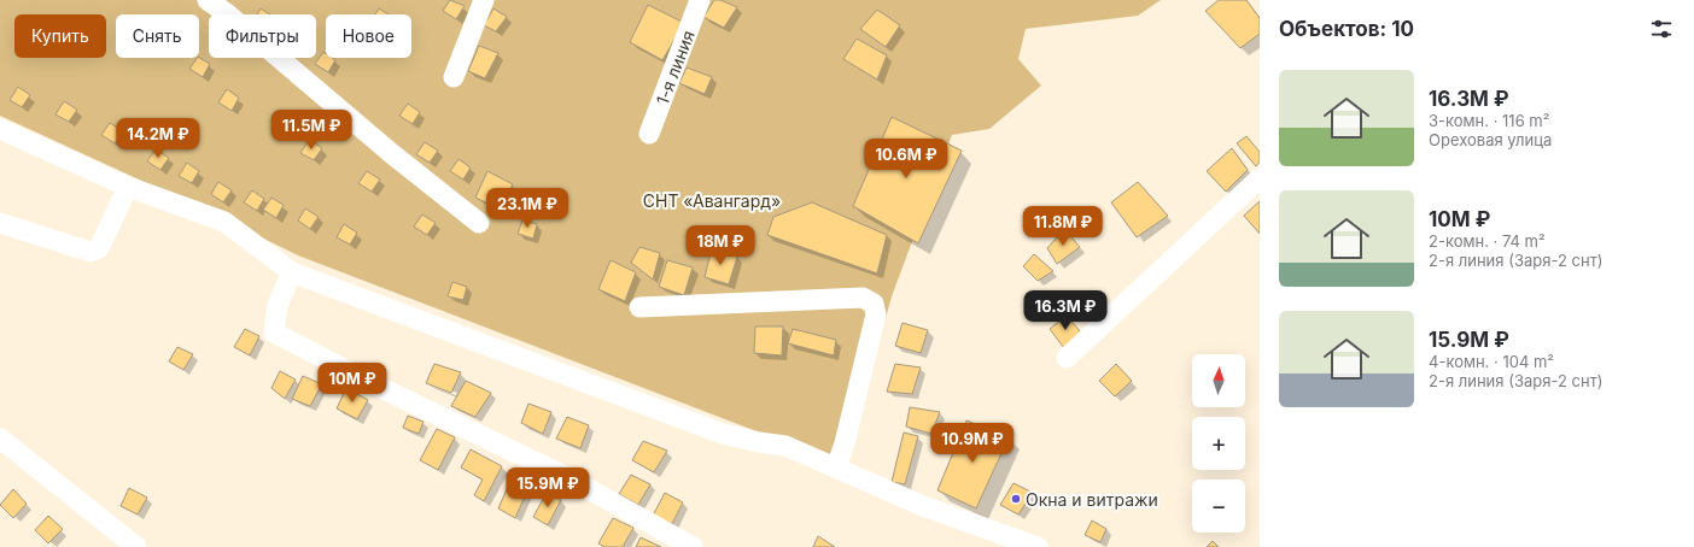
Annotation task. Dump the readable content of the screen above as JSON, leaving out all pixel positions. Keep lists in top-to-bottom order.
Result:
{
  "streets": {
    "street": ["1-я линия"]
  },
  "parks": ["СНТ «Авангард»"],
  "places": ["Окна и витражи"],
  "north": "top",
  "page": {
    "heading": "Объектов: 10",
    "chip": [
      "Купить",
      "Снять",
      "Фильтры",
      "Новое"
    ],
    "list": [
      {
        "name": "16.3M ₽",
        "note": "3-комн. · 116 m² · Ореховая улица"
      },
      {
        "name": "10M ₽",
        "note": "2-комн. · 74 m² · 2-я линия (Заря-2 снт)"
      },
      {
        "name": "15.9M ₽",
        "note": "4-комн. · 104 m² · 2-я линия (Заря-2 снт)"
      }
    ],
    "price": [
      "11.5M ₽",
      "14.2M ₽",
      "10.6M ₽",
      "23.1M ₽",
      "11.8M ₽",
      "18M ₽",
      "16.3M ₽",
      "10M ₽",
      "10.9M ₽",
      "15.9M ₽"
    ],
    "map_buttons": ["+", "−"]
  }
}
